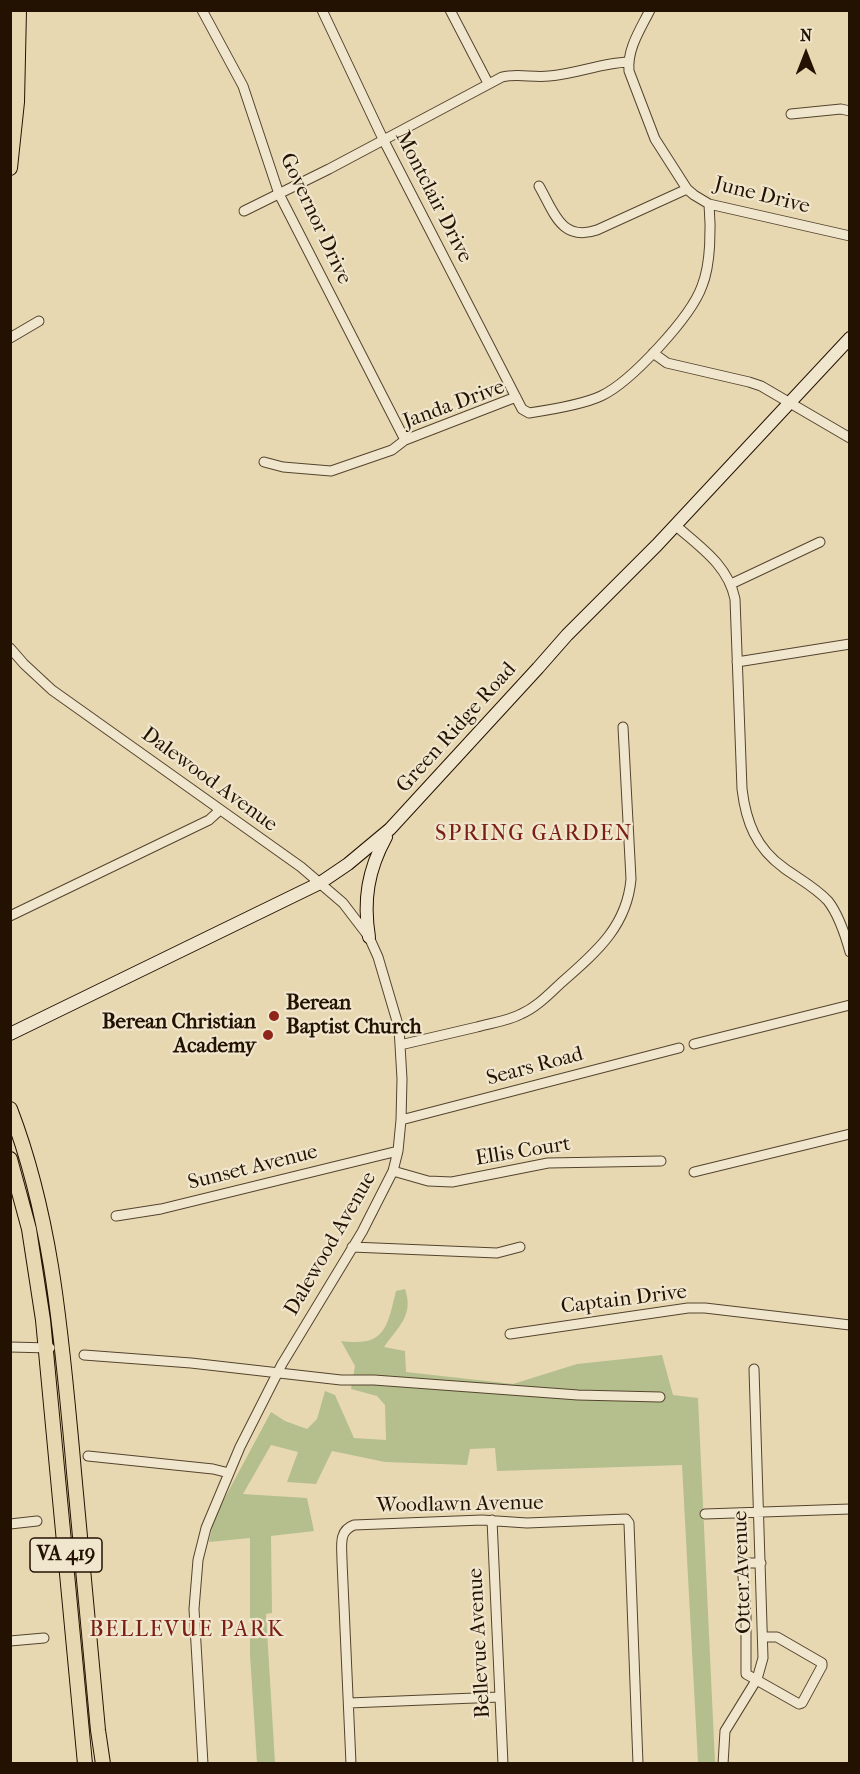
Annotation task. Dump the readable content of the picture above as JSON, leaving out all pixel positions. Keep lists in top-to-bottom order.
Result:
{
  "streets": {
    "main road": ["VA 419"],
    "street": [
      "June Drive",
      "Montclair Drive",
      "Governor Drive",
      "Janda Drive",
      "Green Ridge Road",
      "Dalewood Avenue",
      "Sears Road",
      "Ellis Court",
      "Sunset Avenue",
      "Captain Drive",
      "Woodlawn Avenue",
      "Otter Avenue",
      "Bellevue Avenue"
    ]
  },
  "crossings": [
    ["June Drive", "Janda Drive"],
    ["Montclair Drive", "Janda Drive"],
    ["Governor Drive", "Janda Drive"],
    ["Green Ridge Road", "Dalewood Avenue"],
    ["Dalewood Avenue", "Sears Road"],
    ["Dalewood Avenue", "Ellis Court"],
    ["Dalewood Avenue", "Sunset Avenue"],
    ["Woodlawn Avenue", "Bellevue Avenue"]
  ],
  "districts": ["SPRING GARDEN", "BELLEVUE PARK"],
  "places": ["Berean Baptist Church", "Berean Christian Academy"],
  "north": "top"
}
